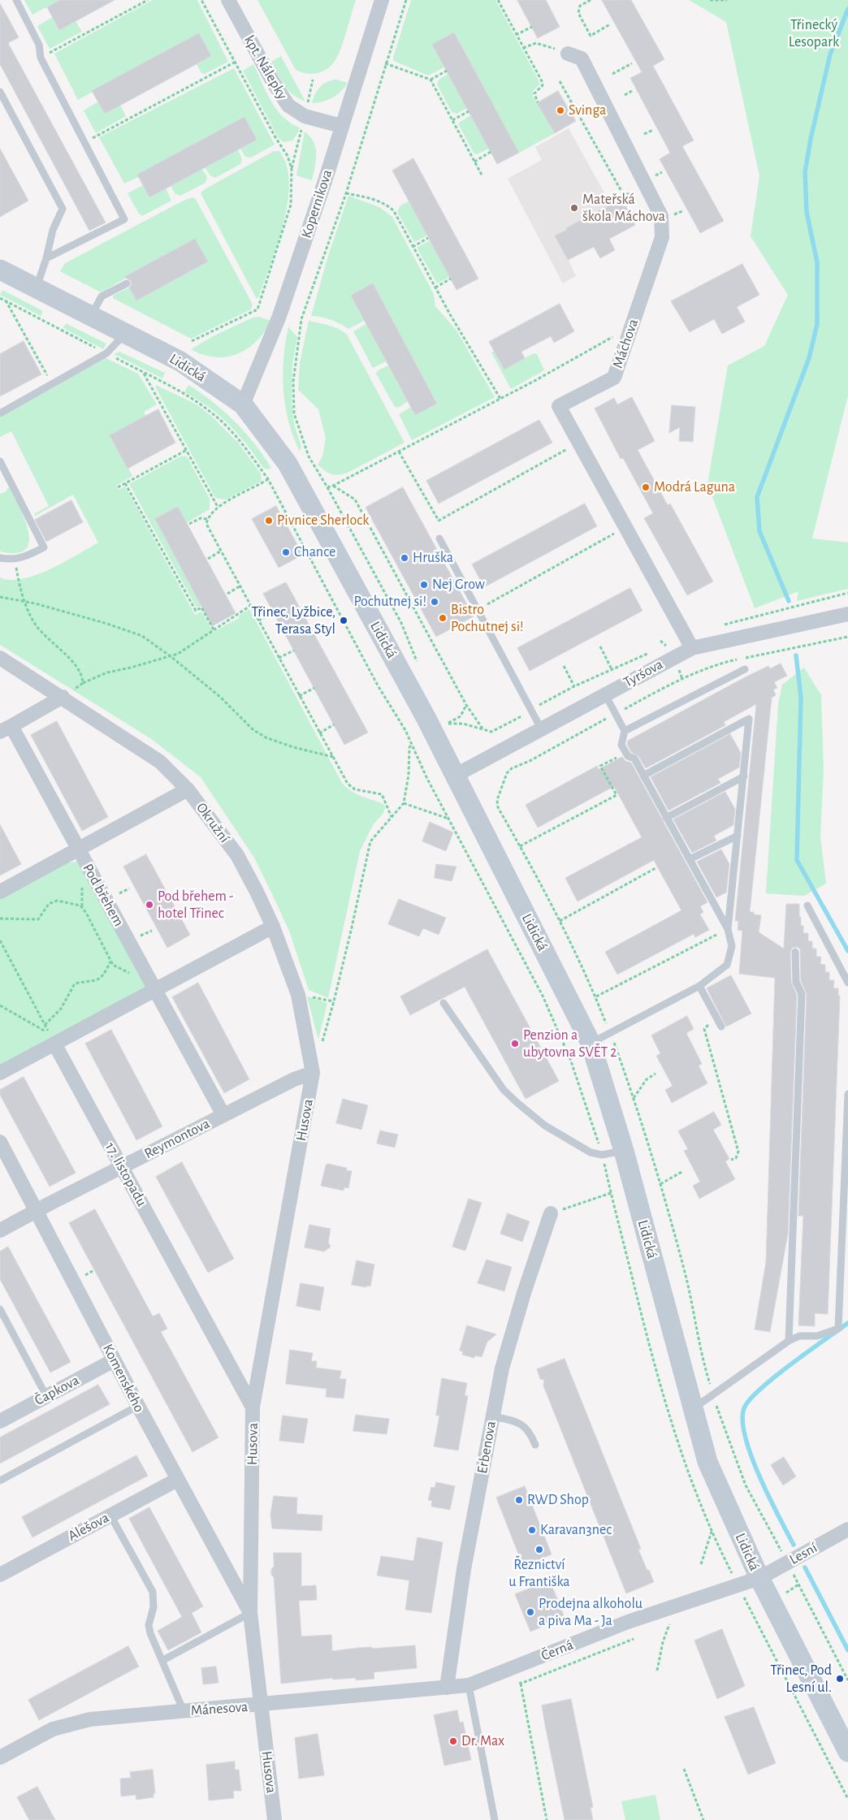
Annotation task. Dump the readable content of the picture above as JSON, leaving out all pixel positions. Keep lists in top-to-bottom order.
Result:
{
  "streets": {
    "street": [
      "kpt. Nálepky",
      "Kopernikova",
      "Máchova",
      "Lidická",
      "Tyršova",
      "Okružní",
      "Pod břehem",
      "Husova",
      "Reymontova",
      "17. listopadu",
      "Komenského",
      "Čapkova",
      "Erbenova",
      "Alešova",
      "Lesní",
      "Černá",
      "Mánesova"
    ]
  },
  "crossings": [
    ["kpt. Nálepky", "Kopernikova"],
    ["Kopernikova", "Lidická"],
    ["Máchova", "Tyršova"],
    ["Lidická", "Tyršova"],
    ["Lidická", "Lesní"],
    ["Lidická", "Černá"],
    ["Okružní", "Pod břehem"],
    ["Okružní", "Husova"],
    ["Okružní", "Reymontova"],
    ["Pod břehem", "Reymontova"],
    ["Husova", "Reymontova"],
    ["Husova", "17. listopadu"],
    ["Husova", "Komenského"],
    ["Husova", "Mánesova"],
    ["Reymontova", "17. listopadu"],
    ["Reymontova", "Komenského"],
    ["Komenského", "Čapkova"],
    ["Komenského", "Alešova"],
    ["Erbenova", "Černá"],
    ["Erbenova", "Mánesova"],
    ["Lesní", "Černá"],
    ["Černá", "Mánesova"]
  ],
  "parks": ["Třinecký Lesopark"],
  "places": [
    "Svinga",
    "Mateřská škola Máchova",
    "Modrá Laguna",
    "Pivnice Sherlock",
    "Chance",
    "Hruška",
    "Nej Grow",
    "Pochutnej si!",
    "Bistro Pochutnej si!",
    "Třinec, Lyžbice, Terasa Styl",
    "Pod břehem - hotel Třinec",
    "Penzion a ubytovna SVĚT 2",
    "RWD Shop",
    "Karavan3nec",
    "Řeznictví u Františka",
    "Prodejna alkoholu a piva Ma - Ja",
    "Třinec, Pod Lesní ul.",
    "Dr. Max"
  ]
}
